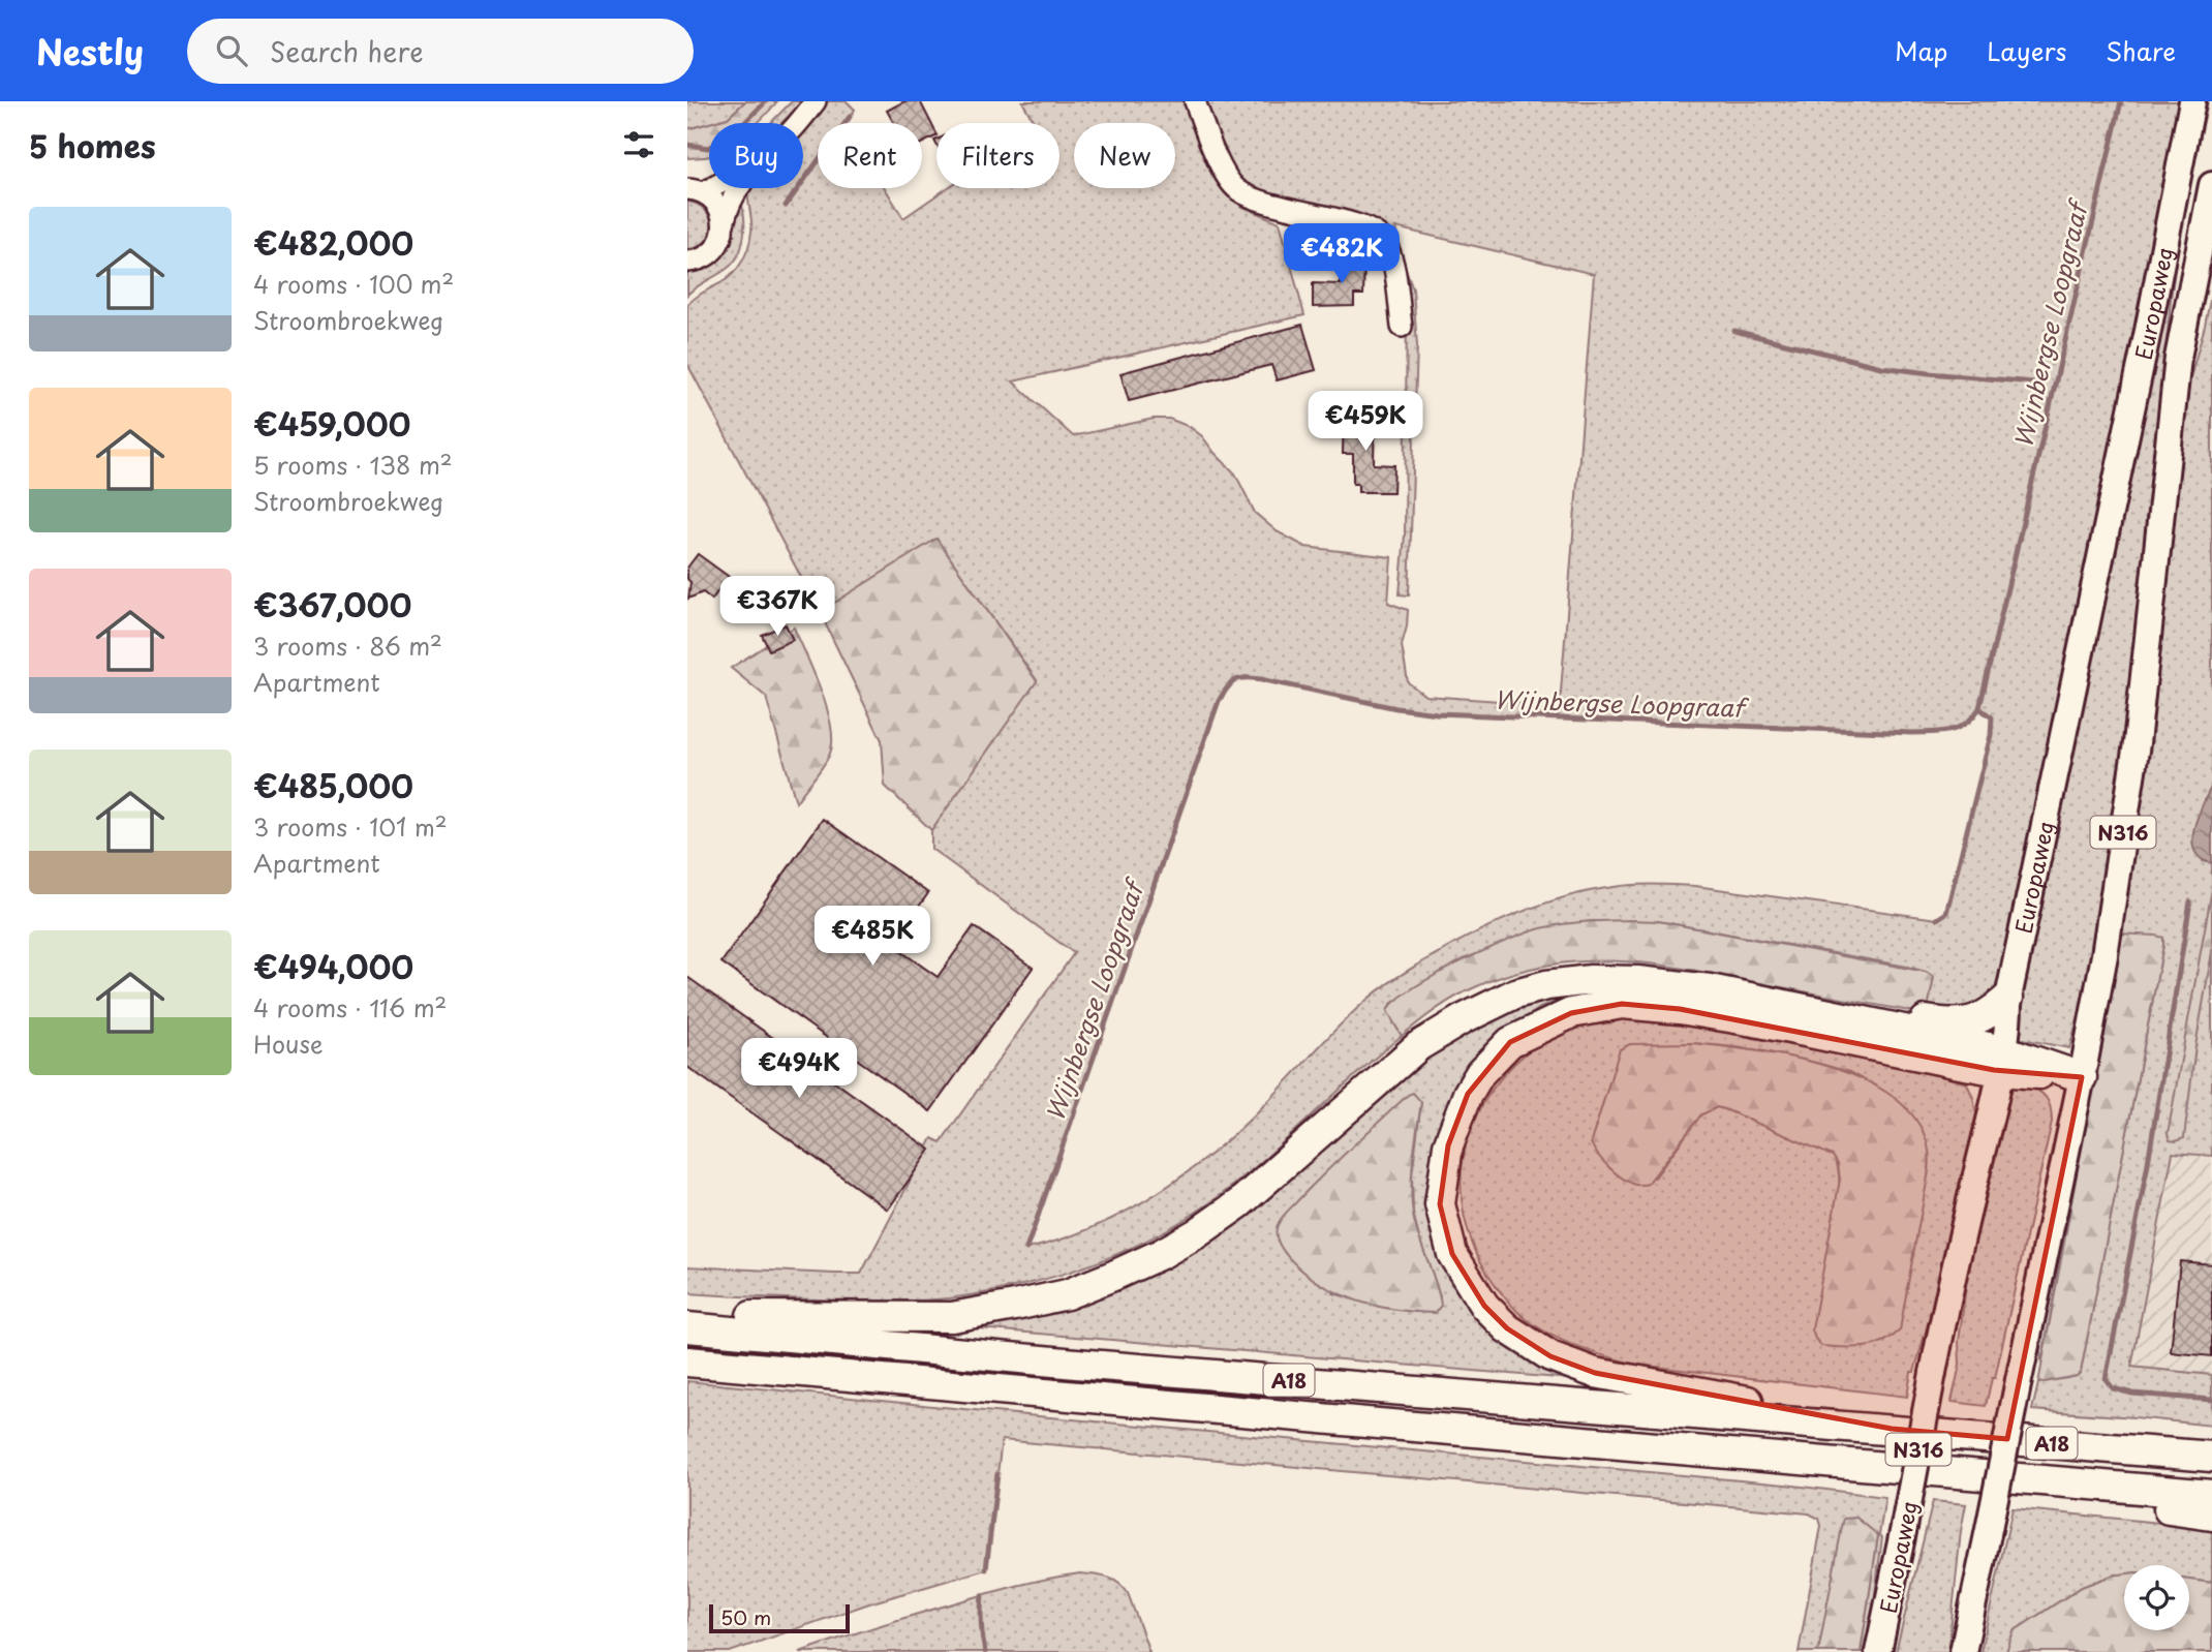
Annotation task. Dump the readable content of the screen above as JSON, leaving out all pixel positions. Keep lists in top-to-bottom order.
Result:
{
  "streets": {
    "highway": ["A18"],
    "main road": ["Europaweg", "N316"]
  },
  "crossings": [
    ["Europaweg", "A18"]
  ],
  "water": ["Wijnbergse Loopgraaf"],
  "scale_bar": "50 m",
  "page": {
    "header": "Nestly",
    "search": "Search here",
    "nav": ["Map", "Layers", "Share"],
    "heading": "5 homes",
    "chip": [
      "Buy",
      "Rent",
      "Filters",
      "New"
    ],
    "list": [
      {
        "name": "€482,000",
        "note": "4 rooms · 100 m² · Stroombroekweg"
      },
      {
        "name": "€459,000",
        "note": "5 rooms · 138 m² · Stroombroekweg"
      },
      {
        "name": "€367,000",
        "note": "3 rooms · 86 m² · Apartment"
      },
      {
        "name": "€485,000",
        "note": "3 rooms · 101 m² · Apartment"
      },
      {
        "name": "€494,000",
        "note": "4 rooms · 116 m² · House"
      }
    ],
    "price": [
      "€482K",
      "€459K",
      "€367K",
      "€485K",
      "€494K"
    ],
    "scale": "50 m"
  }
}
